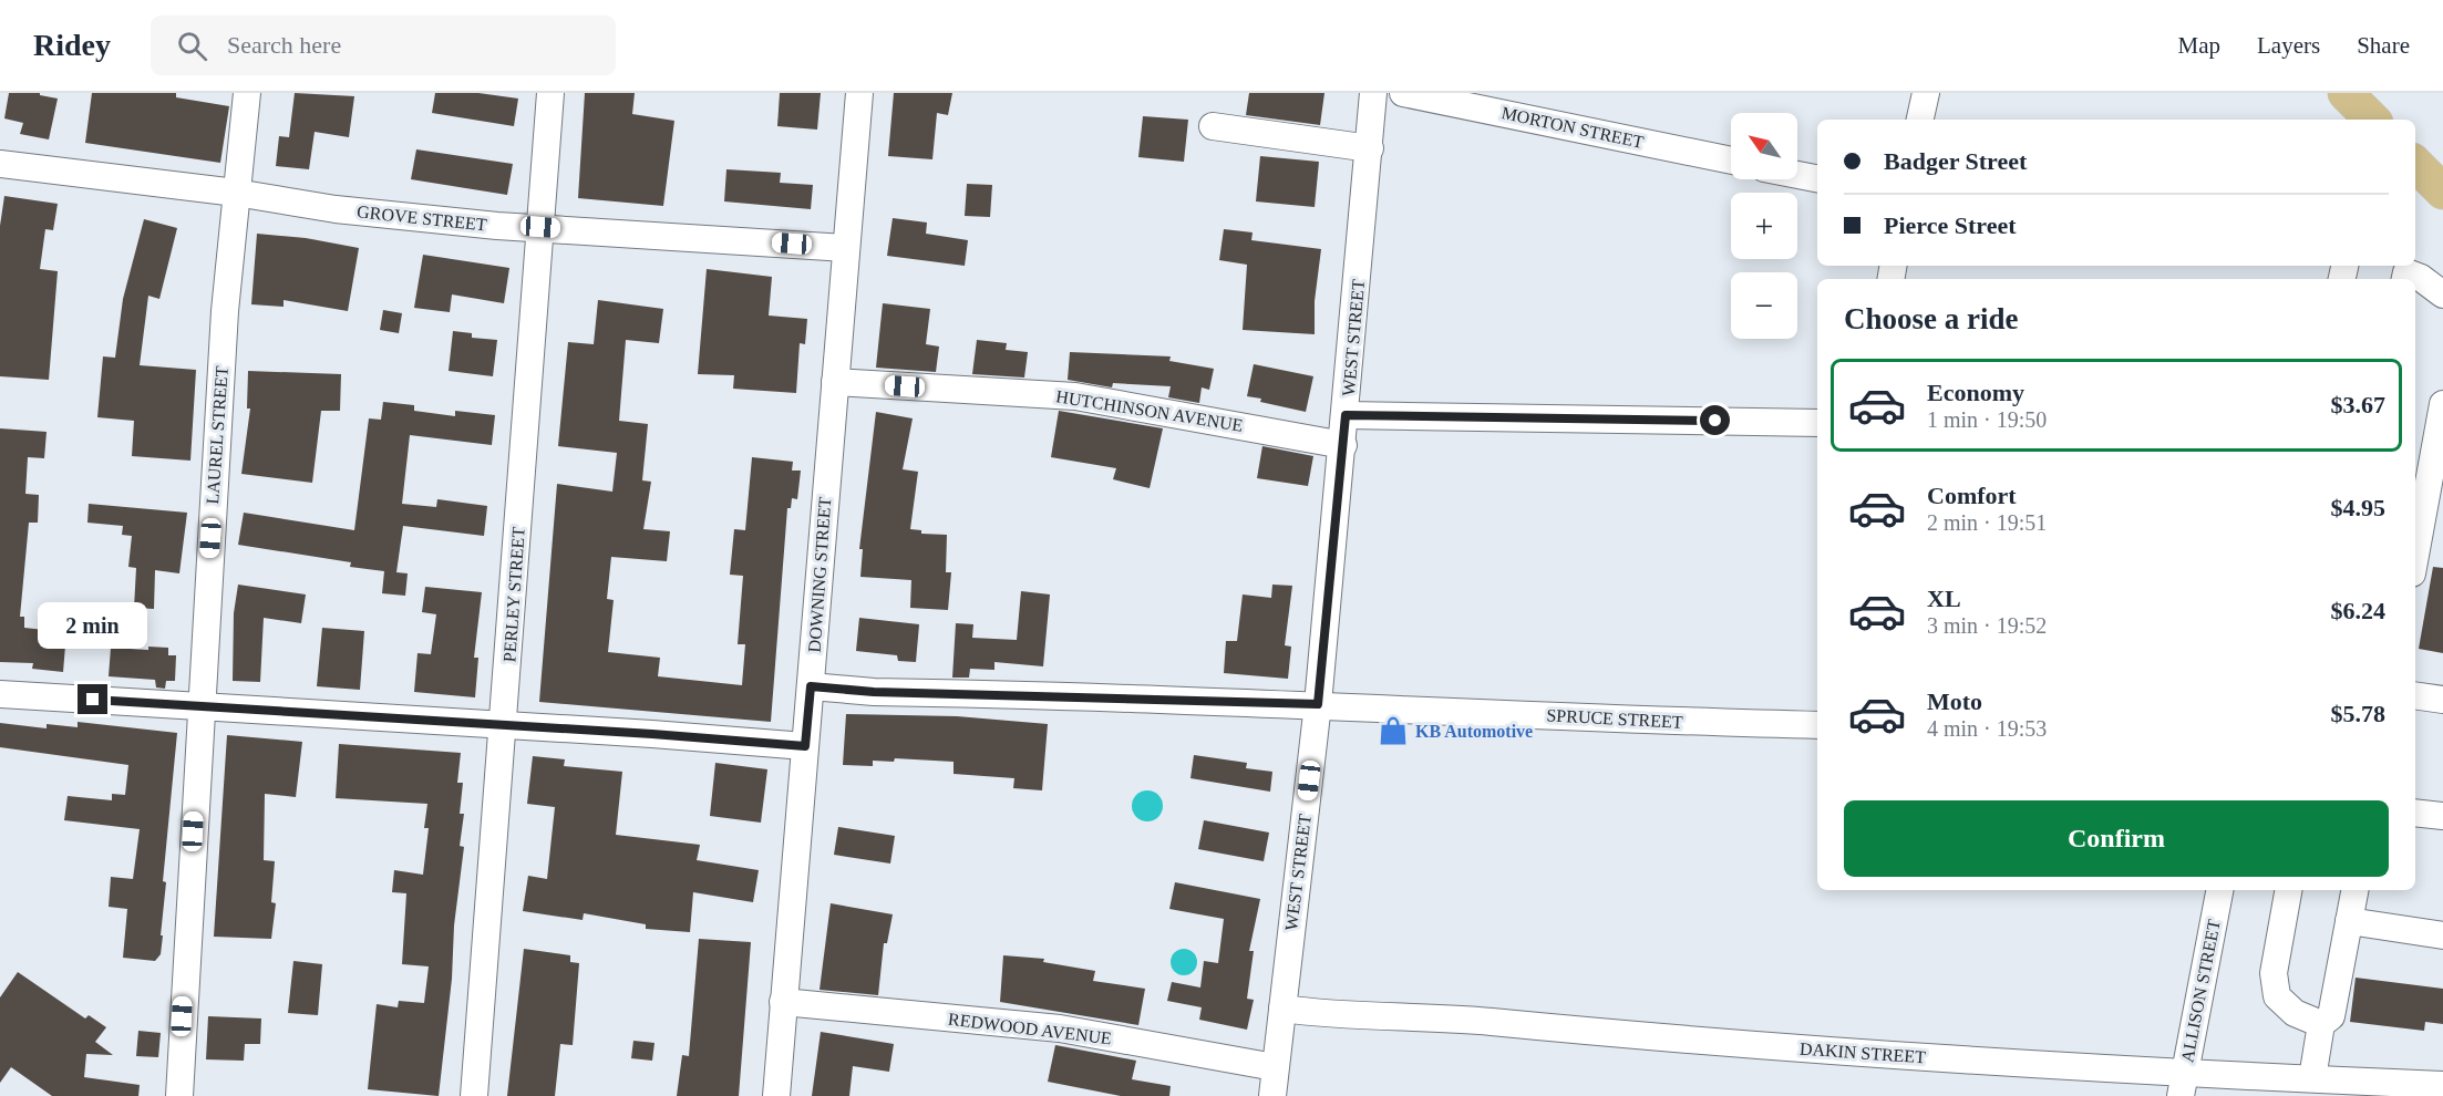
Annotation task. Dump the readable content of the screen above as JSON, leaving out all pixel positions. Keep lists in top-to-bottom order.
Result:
{
  "streets": {
    "street": [
      "MORTON STREET",
      "GROVE STREET",
      "WEST STREET",
      "HUTCHINSON AVENUE",
      "LAUREL STREET",
      "DOWNING STREET",
      "PERLEY STREET",
      "SPRUCE STREET",
      "ALLISON STREET",
      "REDWOOD AVENUE",
      "DAKIN STREET"
    ]
  },
  "crossings": [
    ["GROVE STREET", "LAUREL STREET"],
    ["GROVE STREET", "DOWNING STREET"],
    ["GROVE STREET", "PERLEY STREET"],
    ["WEST STREET", "HUTCHINSON AVENUE"],
    ["WEST STREET", "SPRUCE STREET"],
    ["WEST STREET", "REDWOOD AVENUE"],
    ["WEST STREET", "DAKIN STREET"],
    ["HUTCHINSON AVENUE", "DOWNING STREET"],
    ["DOWNING STREET", "SPRUCE STREET"],
    ["DOWNING STREET", "REDWOOD AVENUE"],
    ["ALLISON STREET", "DAKIN STREET"]
  ],
  "places": {
    "shop": ["KB Automotive"]
  },
  "north": "top left",
  "page": {
    "header": "Ridey",
    "search": "Search here",
    "nav": ["Map", "Layers", "Share"],
    "map_buttons": ["+", "−"],
    "banner": ["Badger Street", "Pierce Street"],
    "heading": "Choose a ride",
    "list": [
      {
        "name": "Economy",
        "note": "1 min · 19:50",
        "value": "$3.67"
      },
      {
        "name": "Comfort",
        "note": "2 min · 19:51",
        "value": "$4.95"
      },
      {
        "name": "XL",
        "note": "3 min · 19:52",
        "value": "$6.24"
      },
      {
        "name": "Moto",
        "note": "4 min · 19:53",
        "value": "$5.78"
      }
    ],
    "bubble": "2 min",
    "buttons": "Confirm"
  }
}
